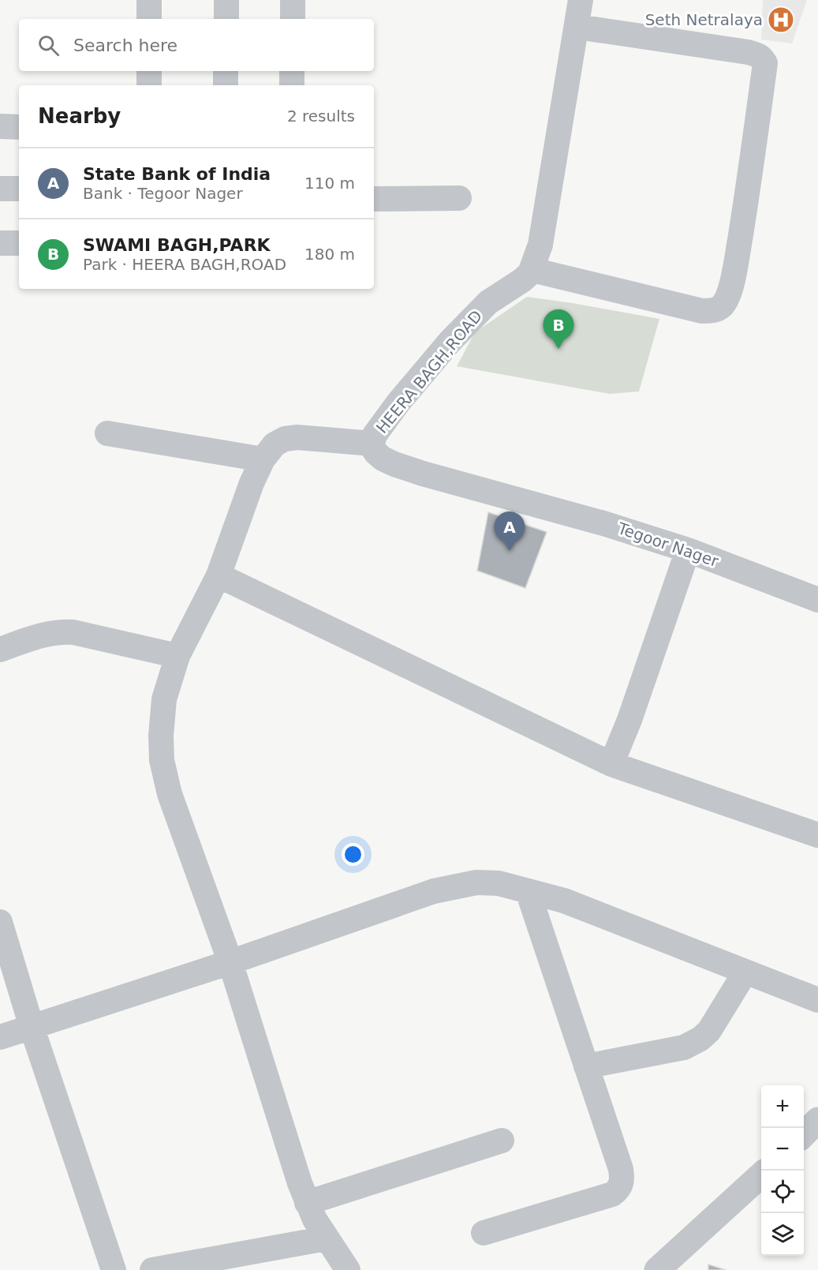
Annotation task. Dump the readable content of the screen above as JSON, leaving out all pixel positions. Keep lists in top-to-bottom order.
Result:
{
  "streets": {
    "street": ["HEERA BAGH,ROAD", "Tegoor Nager"]
  },
  "crossings": [
    ["HEERA BAGH,ROAD", "Tegoor Nager"]
  ],
  "places": {
    "hospital": ["Seth Netralaya"]
  },
  "page": {
    "search": "Search here",
    "heading": ["Nearby", "2 results"],
    "list": [
      {
        "mark": "A",
        "name": "State Bank of India",
        "note": "Bank · Tegoor Nager",
        "value": "110 m"
      },
      {
        "mark": "B",
        "name": "SWAMI BAGH,PARK",
        "note": "Park · HEERA BAGH,ROAD",
        "value": "180 m"
      }
    ],
    "pins": ["B", "A"],
    "map_buttons": ["+", "−"]
  }
}
